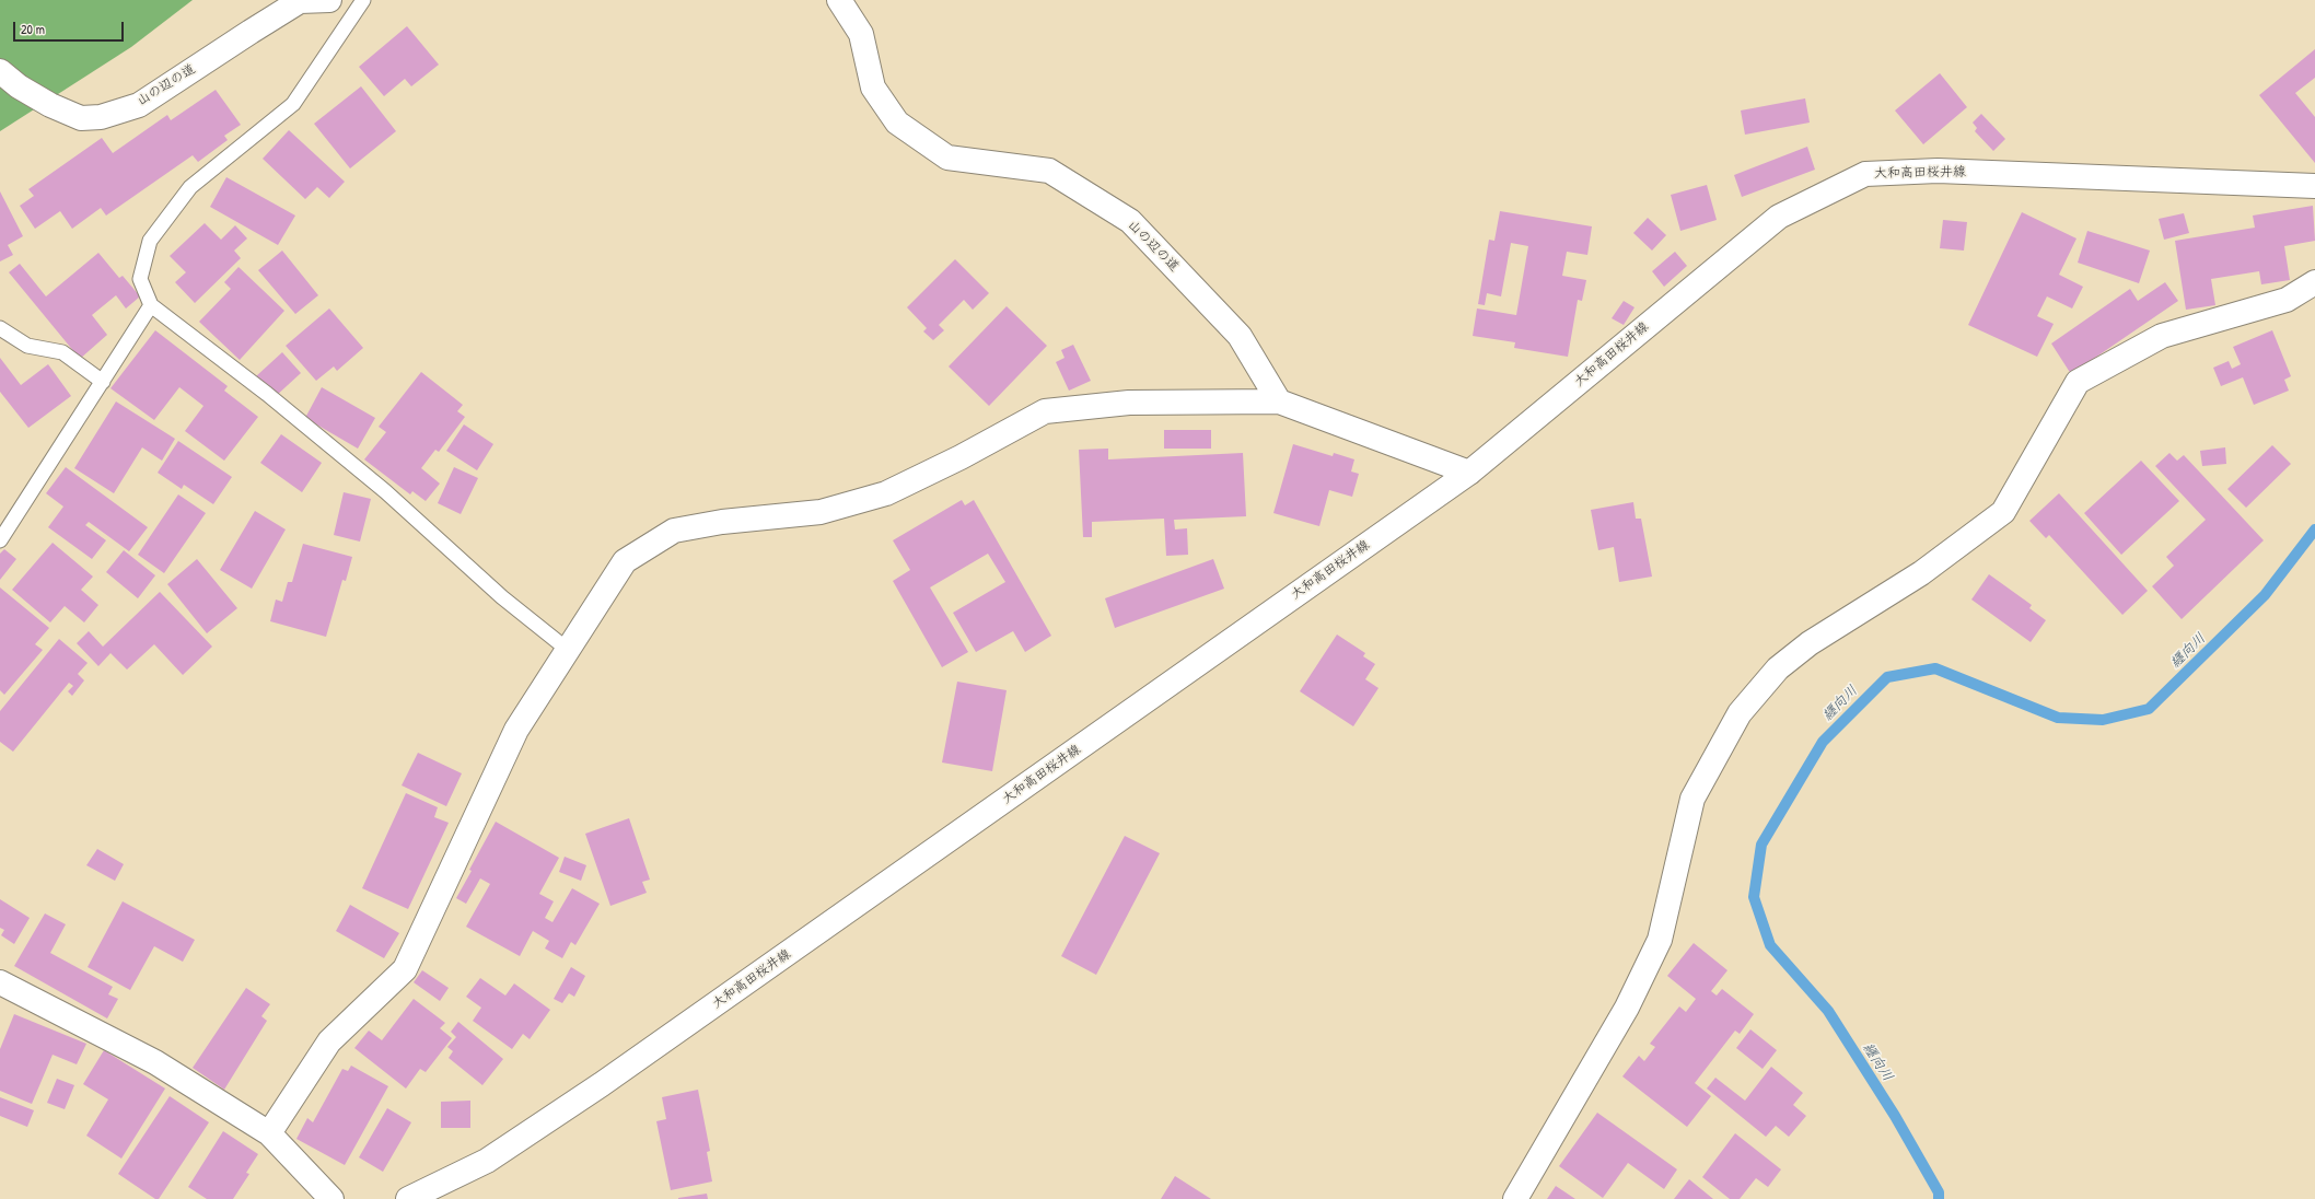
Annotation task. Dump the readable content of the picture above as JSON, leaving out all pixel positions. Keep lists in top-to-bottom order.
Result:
{
  "streets": {
    "street": ["山の辺の道", "大和高田桜井線"]
  },
  "water": ["纒向川"],
  "scale_bar": "20 m"
}
